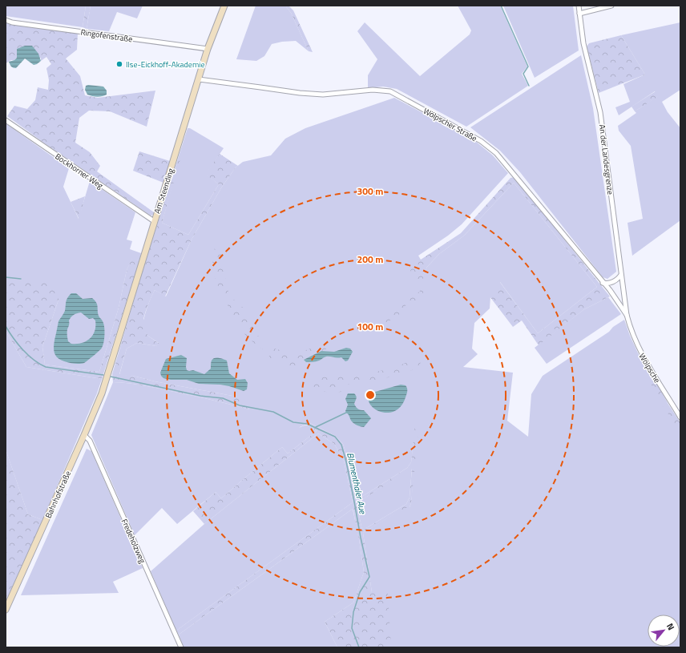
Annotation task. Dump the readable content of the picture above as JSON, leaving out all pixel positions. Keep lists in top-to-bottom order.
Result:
{
  "streets": {
    "street": [
      "Ringofenstraße",
      "Wölpscher Straße",
      "An der Landesgrenze",
      "Bockhorner Weg",
      "Am Steending",
      "Wölpsche",
      "Bahnhofstraße",
      "Fredeholzweg"
    ]
  },
  "crossings": [
    ["Ringofenstraße", "Am Steending"],
    ["Wölpscher Straße", "An der Landesgrenze"],
    ["Wölpscher Straße", "Am Steending"],
    ["Wölpscher Straße", "Wölpsche"],
    ["An der Landesgrenze", "Wölpsche"],
    ["Bockhorner Weg", "Am Steending"],
    ["Am Steending", "Bahnhofstraße"],
    ["Bahnhofstraße", "Fredeholzweg"]
  ],
  "water": ["Blumenthaler Aue"],
  "places": ["Ilse-Eickhoff-Akademie"],
  "north": "top right",
  "rings": ["300 m", "200 m", "100 m"]
}
